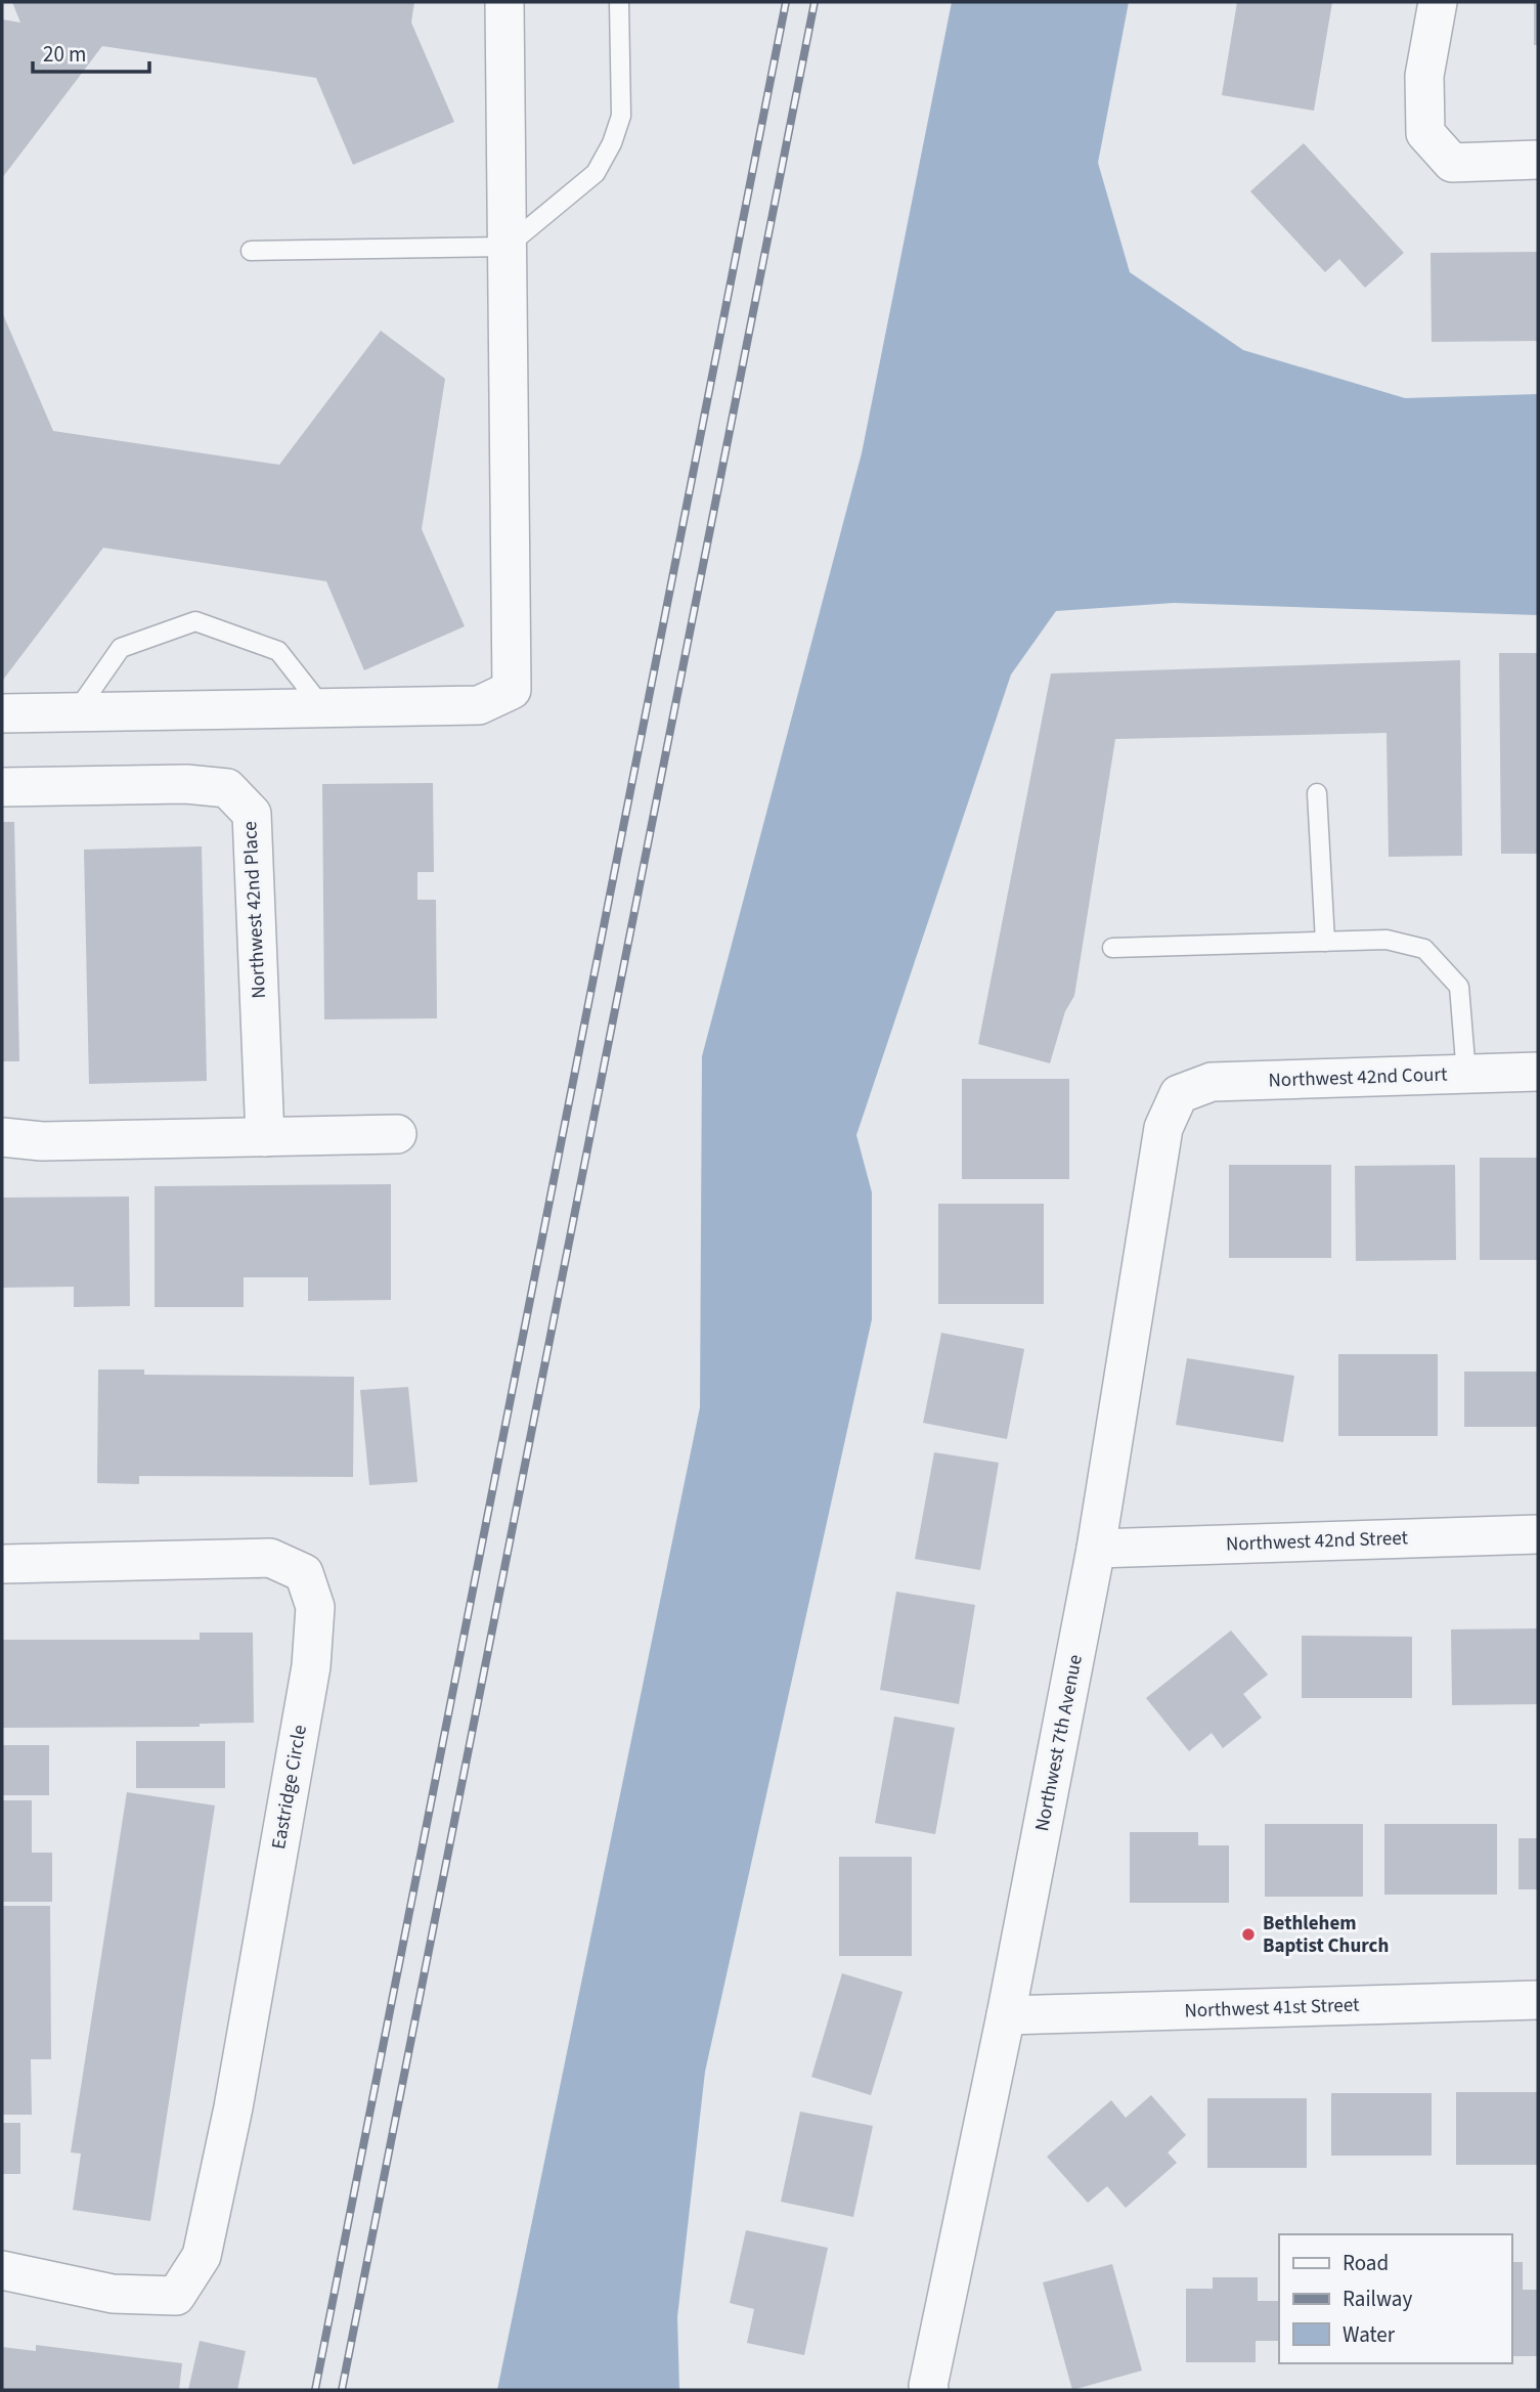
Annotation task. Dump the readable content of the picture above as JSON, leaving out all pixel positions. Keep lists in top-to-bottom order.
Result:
{
  "streets": {
    "street": [
      "Northwest 42nd Place",
      "Northwest 42nd Court",
      "Northwest 42nd Street",
      "Northwest 7th Avenue",
      "Eastridge Circle",
      "Northwest 41st Street"
    ]
  },
  "crossings": [
    ["Northwest 42nd Court", "Northwest 7th Avenue"],
    ["Northwest 42nd Street", "Northwest 7th Avenue"],
    ["Northwest 7th Avenue", "Northwest 41st Street"]
  ],
  "places": ["Bethlehem Baptist Church"],
  "legend": ["Road", "Railway", "Water"],
  "scale_bar": "20 m"
}
